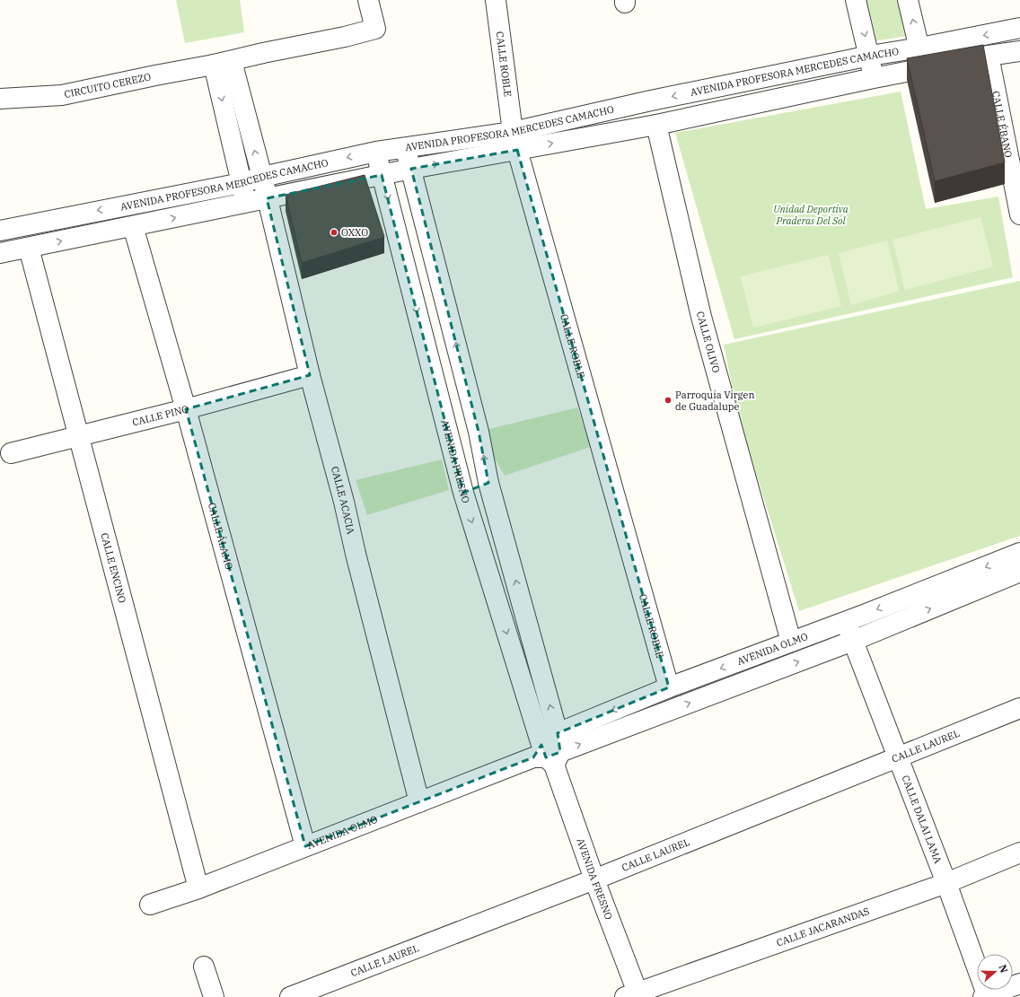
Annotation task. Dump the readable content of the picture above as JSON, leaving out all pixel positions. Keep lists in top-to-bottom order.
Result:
{
  "streets": {
    "street": [
      "CALLE ROBLE",
      "AVENIDA PROFESORA MERCEDES CAMACHO",
      "CIRCUITO CEREZO",
      "CALLE ÉBANO",
      "CALLE OLIVO",
      "CALLE PINO",
      "AVENIDA FRESNO",
      "CALLE ACACIA",
      "CALLE ÁLAMO",
      "CALLE ENCINO",
      "AVENIDA OLMO",
      "CALLE LAUREL",
      "CALLE DALAI LAMA",
      "CALLE JACARANDAS"
    ]
  },
  "crossings": [
    ["CALLE ROBLE", "AVENIDA PROFESORA MERCEDES CAMACHO"],
    ["CALLE ROBLE", "AVENIDA OLMO"],
    ["AVENIDA PROFESORA MERCEDES CAMACHO", "CALLE ÉBANO"],
    ["AVENIDA PROFESORA MERCEDES CAMACHO", "CALLE OLIVO"],
    ["AVENIDA PROFESORA MERCEDES CAMACHO", "AVENIDA FRESNO"],
    ["AVENIDA PROFESORA MERCEDES CAMACHO", "CALLE ACACIA"],
    ["AVENIDA PROFESORA MERCEDES CAMACHO", "CALLE ÁLAMO"],
    ["AVENIDA PROFESORA MERCEDES CAMACHO", "CALLE ENCINO"],
    ["CALLE OLIVO", "AVENIDA OLMO"],
    ["CALLE PINO", "CALLE ACACIA"],
    ["CALLE PINO", "CALLE ÁLAMO"],
    ["CALLE PINO", "CALLE ENCINO"],
    ["AVENIDA FRESNO", "AVENIDA OLMO"],
    ["AVENIDA FRESNO", "CALLE LAUREL"],
    ["AVENIDA FRESNO", "CALLE JACARANDAS"],
    ["CALLE ACACIA", "AVENIDA OLMO"],
    ["CALLE ÁLAMO", "AVENIDA OLMO"],
    ["CALLE ENCINO", "AVENIDA OLMO"],
    ["AVENIDA OLMO", "CALLE DALAI LAMA"],
    ["CALLE LAUREL", "CALLE DALAI LAMA"],
    ["CALLE DALAI LAMA", "CALLE JACARANDAS"]
  ],
  "parks": ["Unidad Deportiva Praderas Del Sol"],
  "places": ["OXXO", "Parroquia Virgen de Guadalupe"],
  "north": "right"
}
